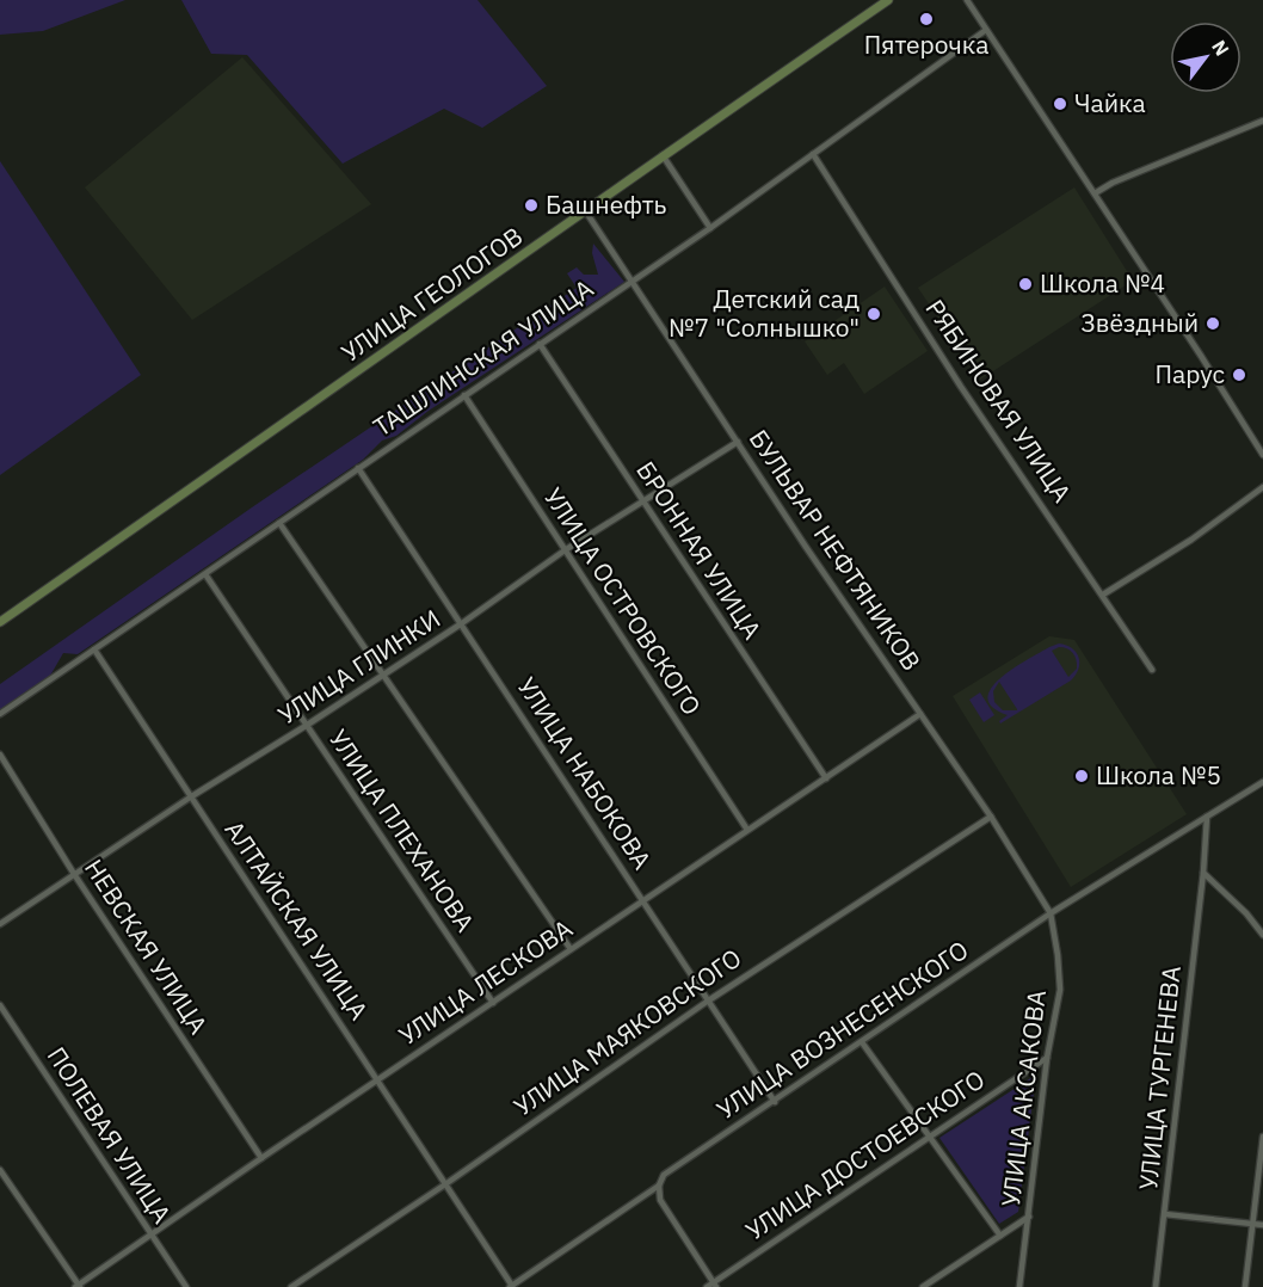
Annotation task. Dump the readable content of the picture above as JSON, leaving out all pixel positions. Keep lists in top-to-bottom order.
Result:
{
  "streets": {
    "main road": ["УЛИЦА ГЕОЛОГОВ"],
    "street": [
      "ТАШЛИНСКАЯ УЛИЦА",
      "РЯБИНОВАЯ УЛИЦА",
      "БРОННАЯ УЛИЦА",
      "БУЛЬВАР НЕФТЯНИКОВ",
      "УЛИЦА ОСТРОВСКОГО",
      "УЛИЦА ГЛИНКИ",
      "УЛИЦА НАБОКОВА",
      "УЛИЦА ПЛЕХАНОВА",
      "АЛТАЙСКАЯ УЛИЦА",
      "НЕВСКАЯ УЛИЦА",
      "УЛИЦА ЛЕСКОВА",
      "УЛИЦА ВОЗНЕСЕНСКОГО",
      "УЛИЦА МАЯКОВСКОГО",
      "УЛИЦА ТУРГЕНЕВА",
      "УЛИЦА АКСАКОВА",
      "ПОЛЕВАЯ УЛИЦА",
      "УЛИЦА ДОСТОЕВСКОГО"
    ]
  },
  "crossings": [
    ["УЛИЦА ГЕОЛОГОВ", "БУЛЬВАР НЕФТЯНИКОВ"],
    ["ТАШЛИНСКАЯ УЛИЦА", "РЯБИНОВАЯ УЛИЦА"],
    ["ТАШЛИНСКАЯ УЛИЦА", "БРОННАЯ УЛИЦА"],
    ["ТАШЛИНСКАЯ УЛИЦА", "БУЛЬВАР НЕФТЯНИКОВ"],
    ["ТАШЛИНСКАЯ УЛИЦА", "УЛИЦА ОСТРОВСКОГО"],
    ["ТАШЛИНСКАЯ УЛИЦА", "УЛИЦА НАБОКОВА"],
    ["ТАШЛИНСКАЯ УЛИЦА", "УЛИЦА ПЛЕХАНОВА"],
    ["ТАШЛИНСКАЯ УЛИЦА", "АЛТАЙСКАЯ УЛИЦА"],
    ["БРОННАЯ УЛИЦА", "УЛИЦА ГЛИНКИ"],
    ["БРОННАЯ УЛИЦА", "УЛИЦА ЛЕСКОВА"],
    ["БУЛЬВАР НЕФТЯНИКОВ", "УЛИЦА ГЛИНКИ"],
    ["БУЛЬВАР НЕФТЯНИКОВ", "УЛИЦА ЛЕСКОВА"],
    ["БУЛЬВАР НЕФТЯНИКОВ", "УЛИЦА ВОЗНЕСЕНСКОГО"],
    ["БУЛЬВАР НЕФТЯНИКОВ", "УЛИЦА МАЯКОВСКОГО"],
    ["БУЛЬВАР НЕФТЯНИКОВ", "УЛИЦА АКСАКОВА"],
    ["УЛИЦА ОСТРОВСКОГО", "УЛИЦА ГЛИНКИ"],
    ["УЛИЦА ОСТРОВСКОГО", "УЛИЦА ЛЕСКОВА"],
    ["УЛИЦА ГЛИНКИ", "УЛИЦА НАБОКОВА"],
    ["УЛИЦА ГЛИНКИ", "УЛИЦА ПЛЕХАНОВА"],
    ["УЛИЦА ГЛИНКИ", "АЛТАЙСКАЯ УЛИЦА"],
    ["УЛИЦА ГЛИНКИ", "НЕВСКАЯ УЛИЦА"],
    ["УЛИЦА НАБОКОВА", "УЛИЦА ЛЕСКОВА"],
    ["УЛИЦА НАБОКОВА", "УЛИЦА ВОЗНЕСЕНСКОГО"],
    ["УЛИЦА НАБОКОВА", "УЛИЦА МАЯКОВСКОГО"],
    ["УЛИЦА ПЛЕХАНОВА", "УЛИЦА ЛЕСКОВА"],
    ["АЛТАЙСКАЯ УЛИЦА", "УЛИЦА ЛЕСКОВА"],
    ["АЛТАЙСКАЯ УЛИЦА", "УЛИЦА ВОЗНЕСЕНСКОГО"],
    ["АЛТАЙСКАЯ УЛИЦА", "УЛИЦА МАЯКОВСКОГО"],
    ["НЕВСКАЯ УЛИЦА", "УЛИЦА ЛЕСКОВА"],
    ["УЛИЦА ЛЕСКОВА", "ПОЛЕВАЯ УЛИЦА"],
    ["УЛИЦА ВОЗНЕСЕНСКОГО", "УЛИЦА ТУРГЕНЕВА"],
    ["УЛИЦА ВОЗНЕСЕНСКОГО", "УЛИЦА АКСАКОВА"],
    ["УЛИЦА АКСАКОВА", "УЛИЦА ДОСТОЕВСКОГО"]
  ],
  "places": [
    "Пятерочка",
    "Чайка",
    "Башнефть",
    "Школа №4",
    "Детский сад №7 \"Солнышко\"",
    "Звёздный",
    "Парус",
    "Школа №5"
  ],
  "north": "top right"
}
